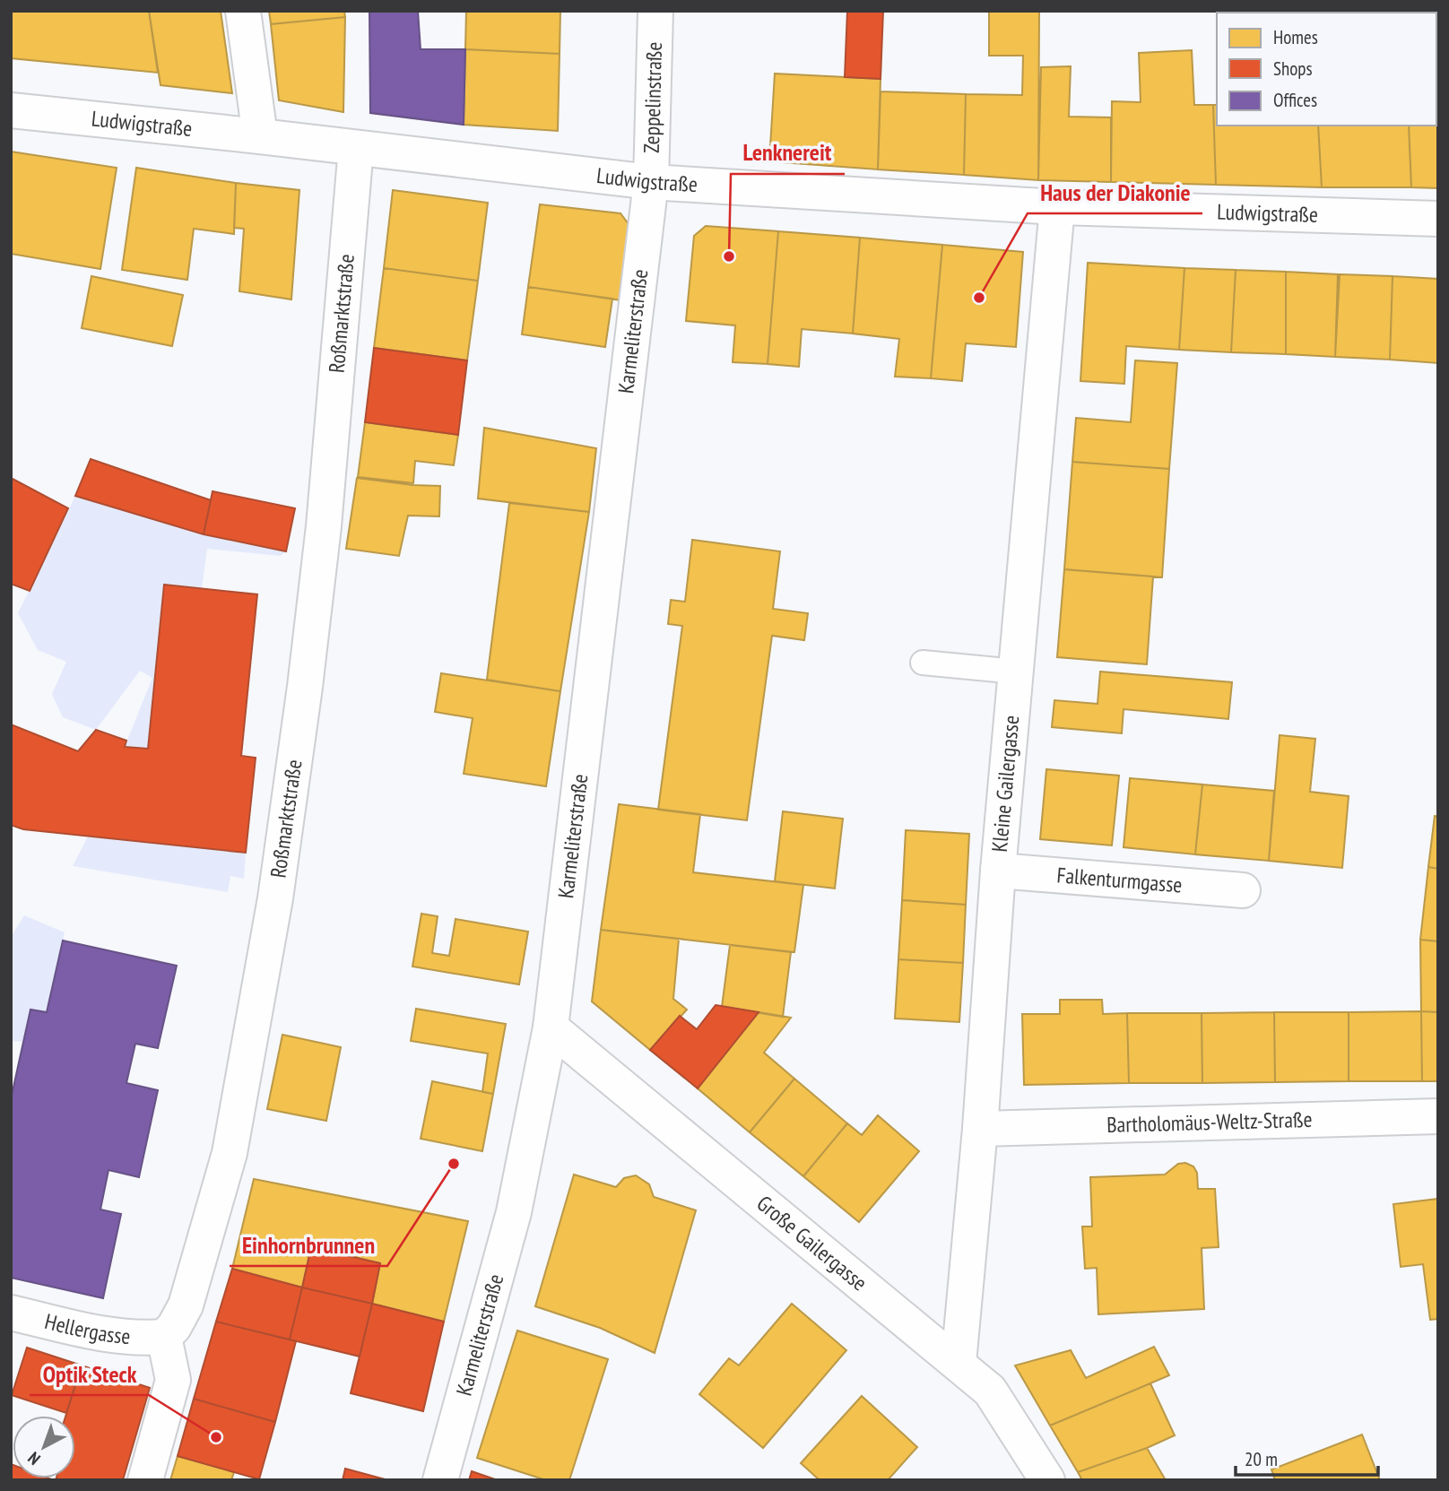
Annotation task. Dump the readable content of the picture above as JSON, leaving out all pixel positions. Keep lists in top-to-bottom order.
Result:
{
  "streets": {
    "street": [
      "Zeppelinstraße",
      "Ludwigstraße",
      "Roßmarktstraße",
      "Karmeliterstraße",
      "Kleine Gailergasse",
      "Falkenturmgasse",
      "Bartholomäus-Weltz-Straße",
      "Große Gailergasse",
      "Hellergasse"
    ]
  },
  "crossings": [
    ["Zeppelinstraße", "Ludwigstraße"],
    ["Zeppelinstraße", "Karmeliterstraße"],
    ["Ludwigstraße", "Roßmarktstraße"],
    ["Ludwigstraße", "Karmeliterstraße"],
    ["Ludwigstraße", "Kleine Gailergasse"],
    ["Roßmarktstraße", "Hellergasse"],
    ["Karmeliterstraße", "Große Gailergasse"],
    ["Kleine Gailergasse", "Falkenturmgasse"],
    ["Kleine Gailergasse", "Bartholomäus-Weltz-Straße"],
    ["Kleine Gailergasse", "Große Gailergasse"]
  ],
  "places": [
    "Lenknereit",
    "Haus der Diakonie",
    "Einhornbrunnen",
    "Optik Steck"
  ],
  "legend": ["Homes", "Shops", "Offices"],
  "scale_bar": "20 m",
  "north": "bottom left"
}
